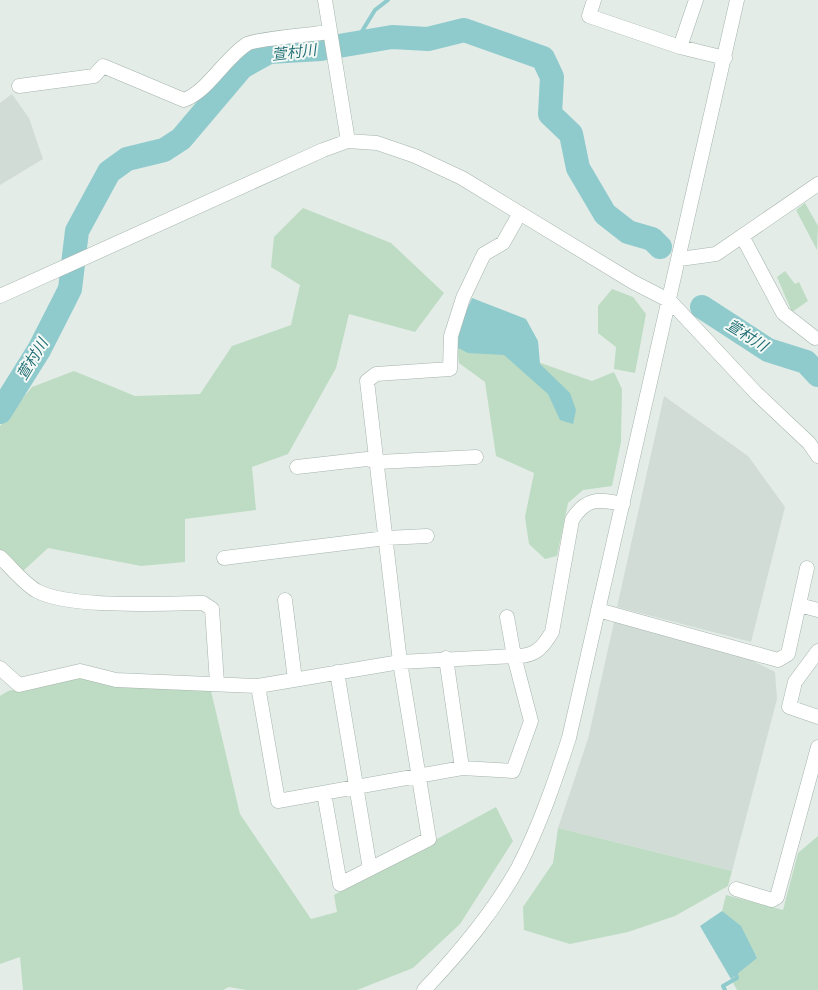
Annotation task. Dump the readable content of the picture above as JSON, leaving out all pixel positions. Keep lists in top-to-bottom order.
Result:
{
  "water": ["萱村川"]
}
